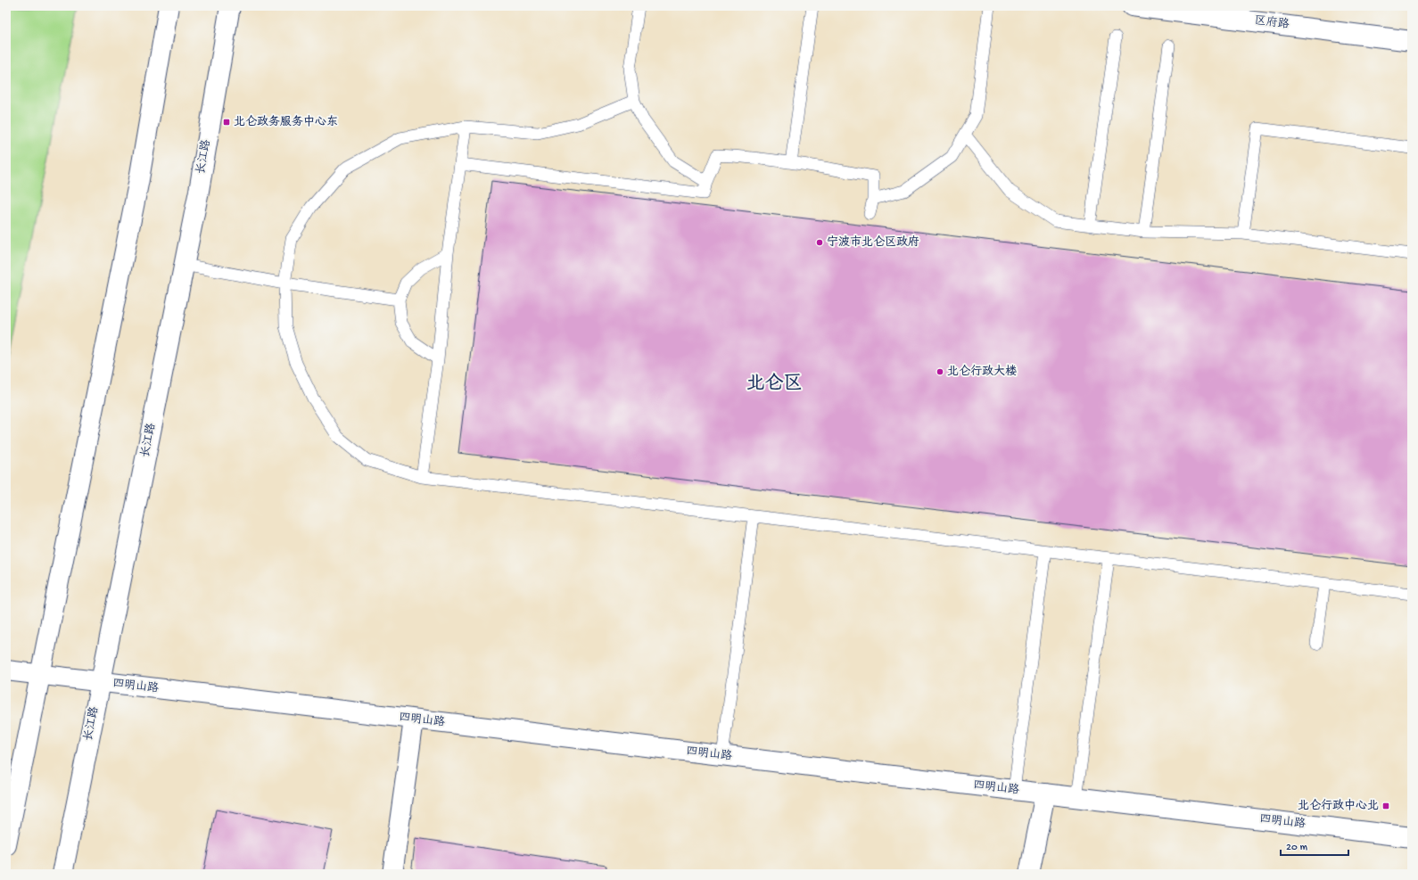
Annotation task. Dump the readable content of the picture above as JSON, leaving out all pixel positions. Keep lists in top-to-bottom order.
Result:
{
  "streets": {
    "street": ["区府路", "长江路", "四明山路"]
  },
  "crossings": [
    ["长江路", "四明山路"]
  ],
  "districts": ["北仑区"],
  "places": {
    "transit": ["北仑政务服务中心东", "北仑行政中心北"],
    "other": ["宁波市北仑区政府", "北仑行政大楼"]
  },
  "scale_bar": "20 m"
}
